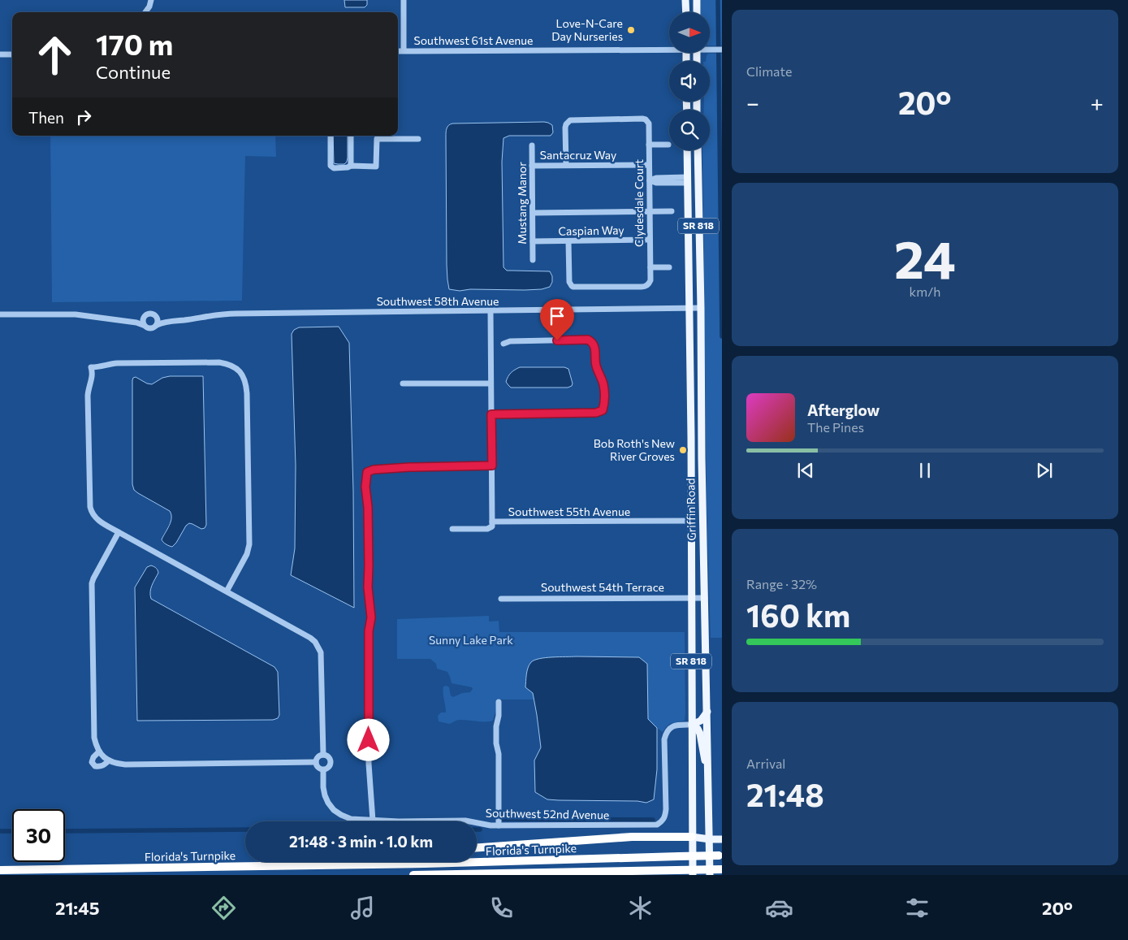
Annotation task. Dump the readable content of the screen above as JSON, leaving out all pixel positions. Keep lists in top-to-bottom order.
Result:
{
  "streets": {
    "highway": ["Florida's Turnpike"],
    "main road": ["SR 818", "Griffin Road"],
    "street": [
      "Southwest 61st Avenue",
      "Santacruz Way",
      "Mustang Manor",
      "Clydesdale Court",
      "Caspian Way",
      "Southwest 58th Avenue",
      "Southwest 55th Avenue",
      "Southwest 54th Terrace",
      "Southwest 52nd Avenue"
    ]
  },
  "crossings": [
    ["Santacruz Way", "Mustang Manor"],
    ["Santacruz Way", "Clydesdale Court"],
    ["Mustang Manor", "Caspian Way"],
    ["Clydesdale Court", "Caspian Way"],
    ["Southwest 58th Avenue", "Griffin Road"],
    ["Griffin Road", "Southwest 55th Avenue"],
    ["Griffin Road", "Southwest 54th Terrace"],
    ["Griffin Road", "Southwest 52nd Avenue"]
  ],
  "parks": ["Sunny Lake Park"],
  "places": ["Love-N-Care Day Nurseries", "Bob Roth's New River Groves"],
  "north": "right",
  "page": {
    "tile": [
      "Climate",
      ["24", "km/h"],
      ["Range · 32%", "160 km"],
      ["Arrival", "21:48"]
    ],
    "turn": ["170 m", "Continue"],
    "heat": ["−", "20°", "+"],
    "then": "Then",
    "song": ["Afterglow", "The Pines"],
    "limit": "30",
    "trip": "21:48 · 3 min · 1.0 km",
    "tabs": ["21:45", "20°"]
  }
}
